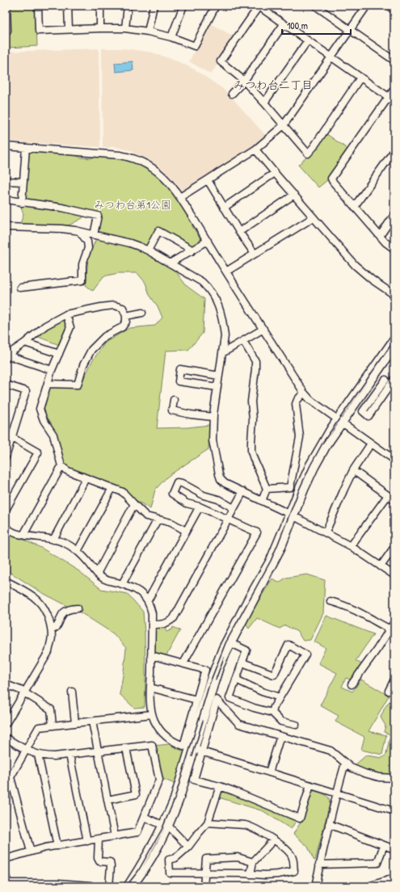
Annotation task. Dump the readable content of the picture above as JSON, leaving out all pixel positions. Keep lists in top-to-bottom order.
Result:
{
  "districts": ["みつわ台二丁目"],
  "parks": ["みつわ台第1公園"],
  "scale_bar": "100 m"
}
